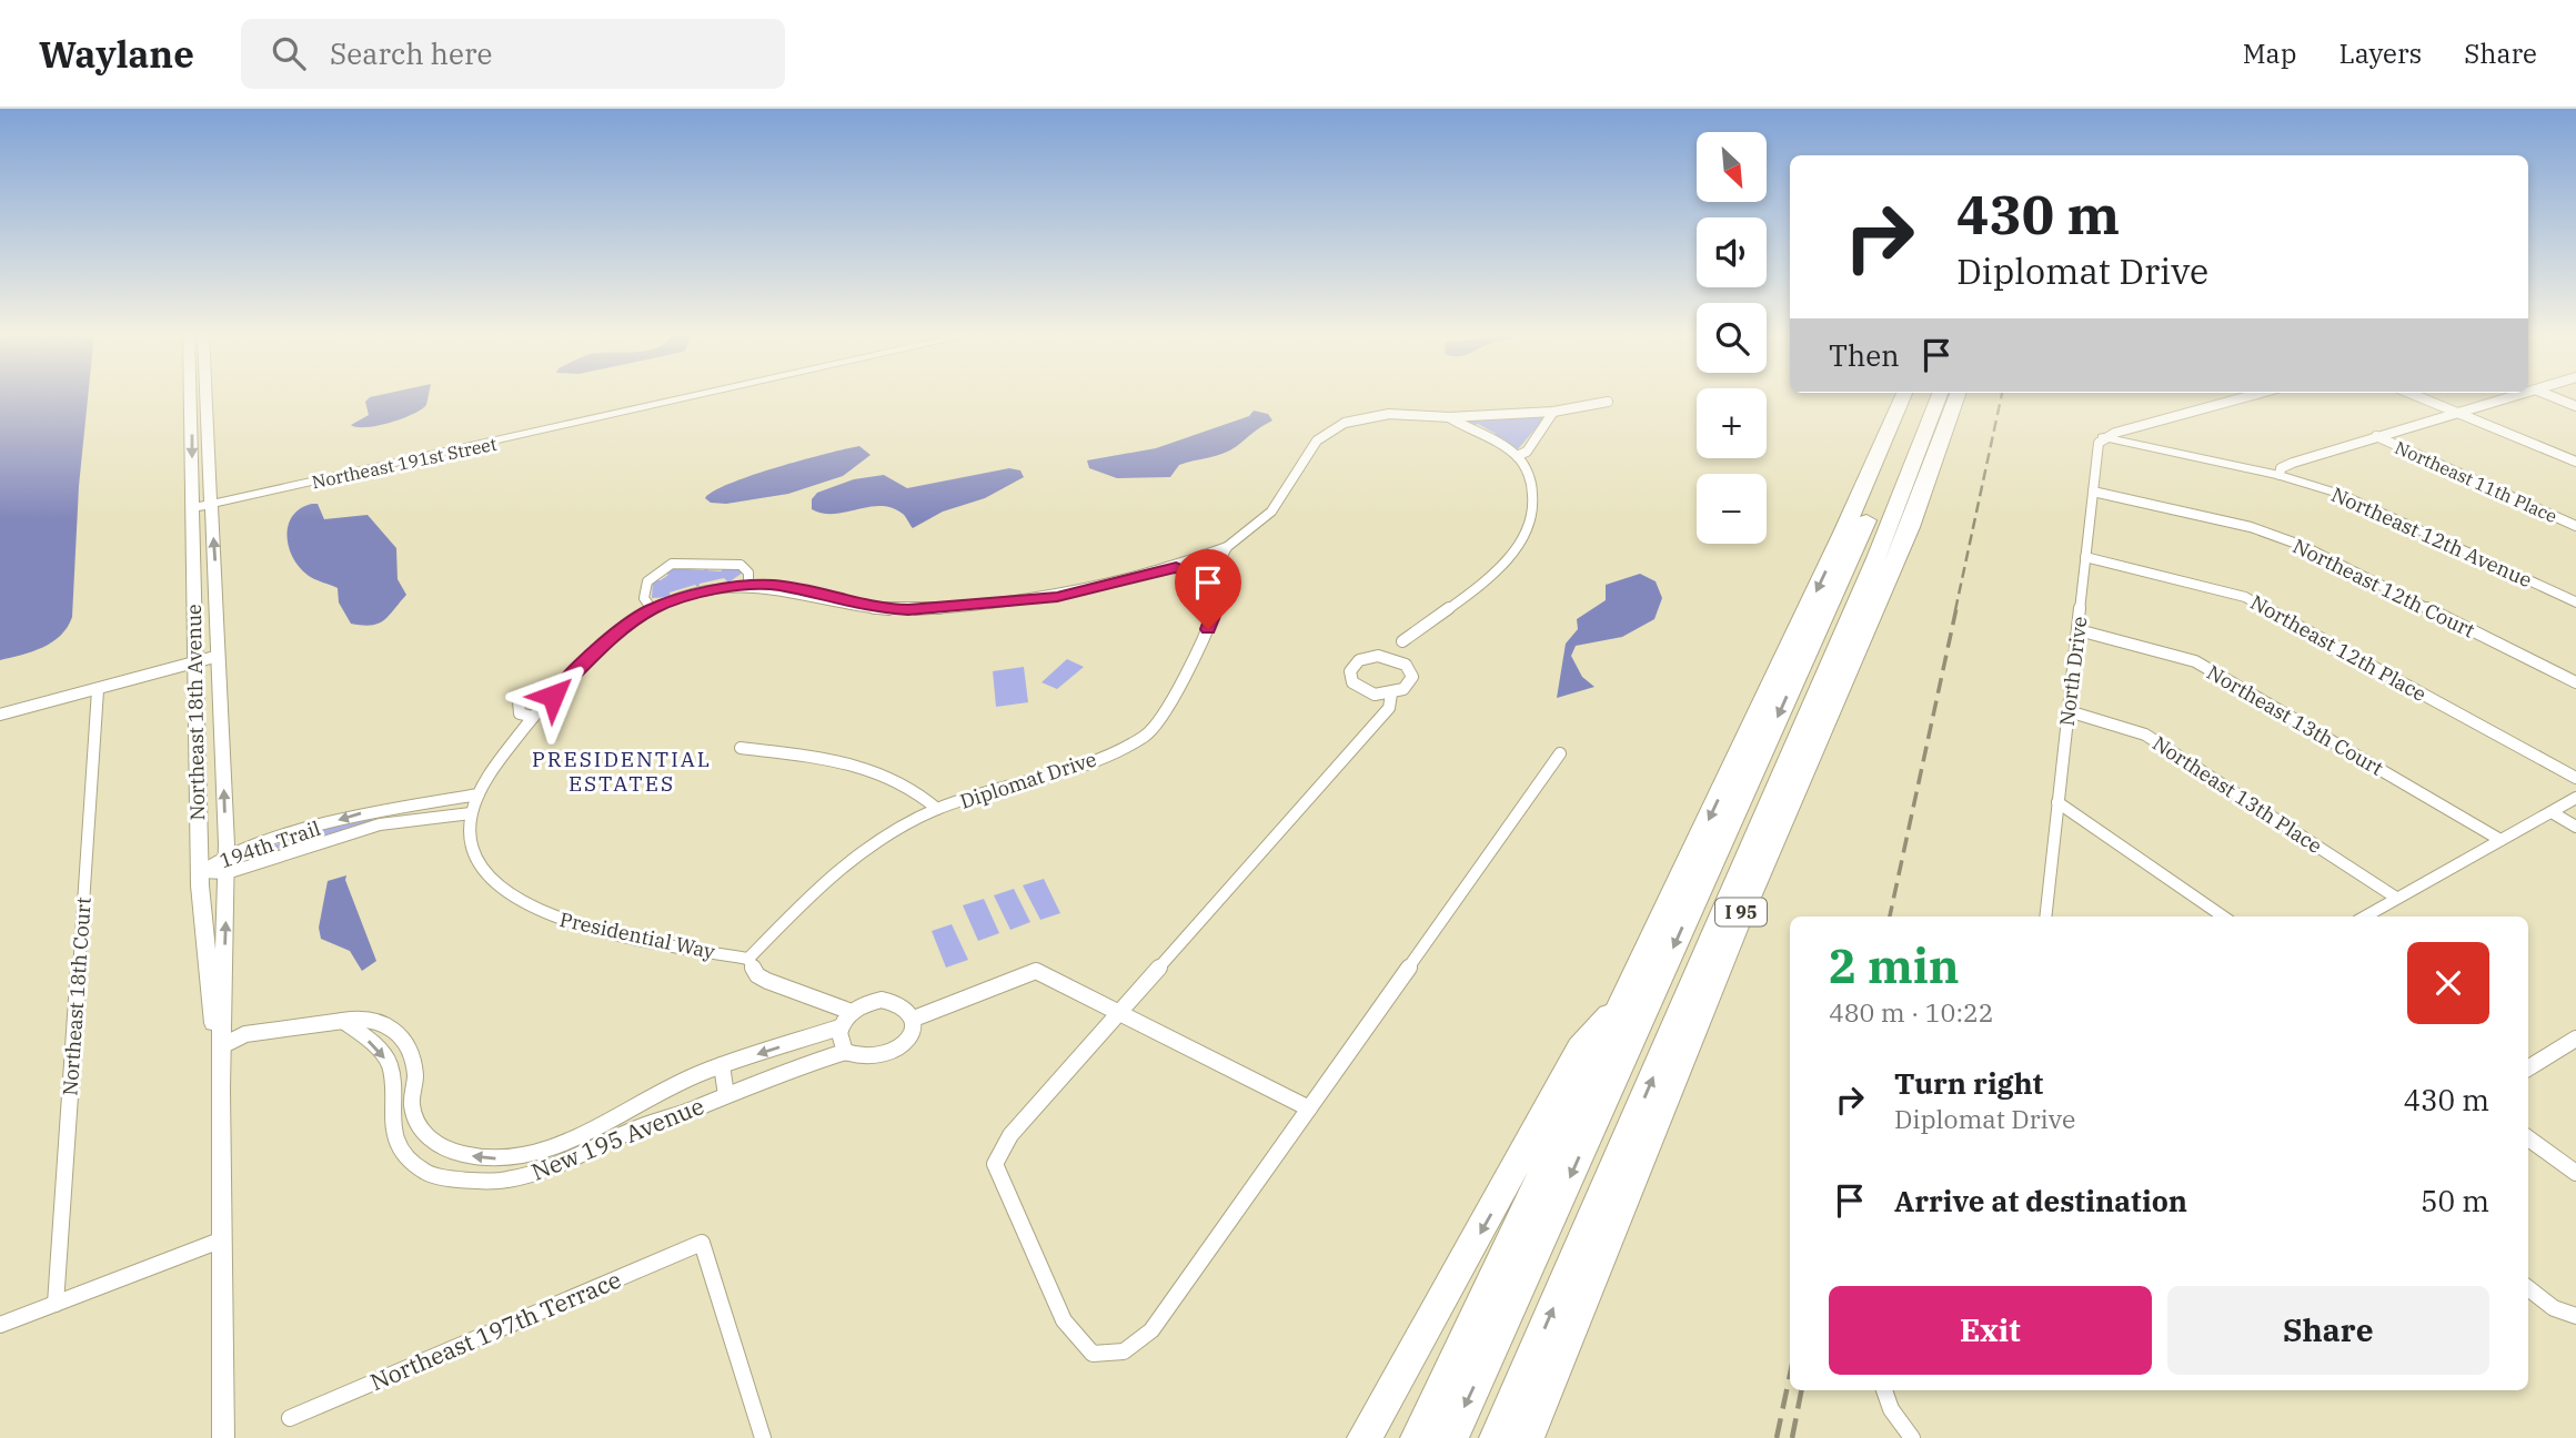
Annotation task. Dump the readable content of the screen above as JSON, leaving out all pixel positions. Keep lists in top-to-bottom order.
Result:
{
  "streets": {
    "highway": ["I 95"],
    "street": [
      "Northeast 191st Street",
      "Northeast 11th Place",
      "Northeast 12th Avenue",
      "Northeast 12th Court",
      "Northeast 12th Place",
      "North Drive",
      "Northeast 18th Avenue",
      "Northeast 13th Court",
      "Diplomat Drive",
      "Northeast 13th Place",
      "194th Trail",
      "Presidential Way",
      "Northeast 18th Court",
      "New 195 Avenue",
      "Northeast 197th Terrace"
    ]
  },
  "crossings": [
    ["Northeast 191st Street", "Northeast 18th Avenue"],
    ["Northeast 12th Avenue", "North Drive"],
    ["Northeast 12th Court", "North Drive"],
    ["Northeast 12th Place", "North Drive"],
    ["North Drive", "Northeast 13th Court"],
    ["North Drive", "Northeast 13th Place"],
    ["Northeast 18th Avenue", "194th Trail"],
    ["Northeast 18th Avenue", "New 195 Avenue"],
    ["Diplomat Drive", "Presidential Way"],
    ["194th Trail", "Presidential Way"]
  ],
  "districts": ["PRESIDENTIAL ESTATES"],
  "north": "bottom right",
  "page": {
    "header": "Waylane",
    "search": "Search here",
    "nav": ["Map", "Layers", "Share"],
    "map_buttons": ["+", "−"],
    "turn": ["430 m", "Diplomat Drive"],
    "then": "Then",
    "heading": ["2 min", "480 m · 10:22"],
    "list": [
      {
        "name": "Turn right",
        "note": "Diplomat Drive",
        "value": "430 m"
      },
      {
        "name": "Arrive at destination",
        "value": "50 m"
      }
    ],
    "buttons": ["Exit", "Share"]
  }
}
